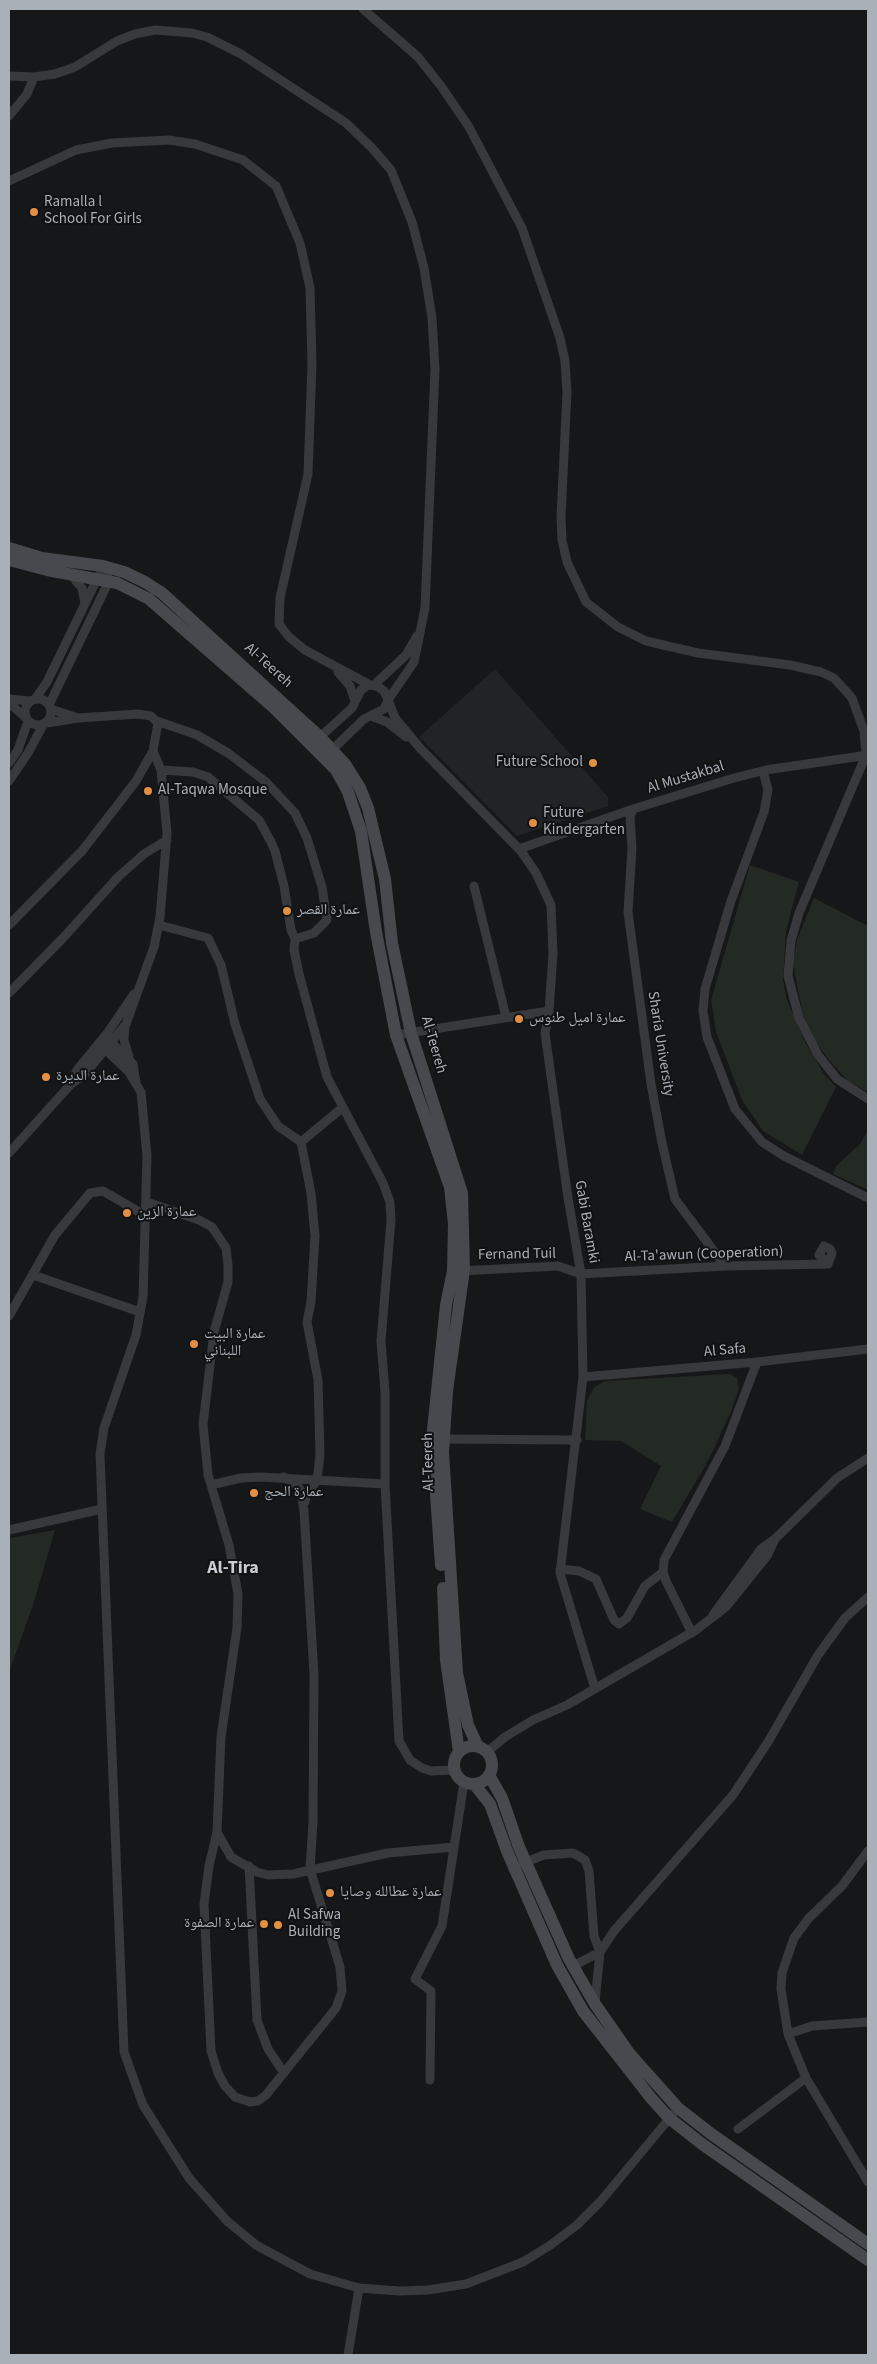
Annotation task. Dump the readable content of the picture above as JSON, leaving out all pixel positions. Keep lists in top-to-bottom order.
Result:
{
  "streets": {
    "main road": ["Al-Teereh"],
    "street": [
      "Al Mustakbal",
      "Sharia University",
      "Gabi Baramki",
      "Fernand Tuil",
      "Al-Ta'awun (Cooperation)",
      "Al Safa"
    ]
  },
  "crossings": [
    ["Al-Teereh", "Fernand Tuil"],
    ["Al Mustakbal", "Sharia University"],
    ["Al Mustakbal", "Gabi Baramki"],
    ["Sharia University", "Al-Ta'awun (Cooperation)"],
    ["Gabi Baramki", "Fernand Tuil"],
    ["Gabi Baramki", "Al-Ta'awun (Cooperation)"],
    ["Gabi Baramki", "Al Safa"],
    ["Fernand Tuil", "Al-Ta'awun (Cooperation)"]
  ],
  "districts": ["Al-Tira"],
  "places": [
    "Ramalla l School For Girls",
    "Future School",
    "Al-Taqwa Mosque",
    "Future Kindergarten",
    "عمارة القصر",
    "عمارة اميل طنوس",
    "عمارة الديرة",
    "عمارة الزين",
    "عمارة البيت اللبناني",
    "عمارة الحج",
    "عمارة عطالله وصايا",
    "عمارة الصفوة",
    "Al Safwa Building"
  ]
}
